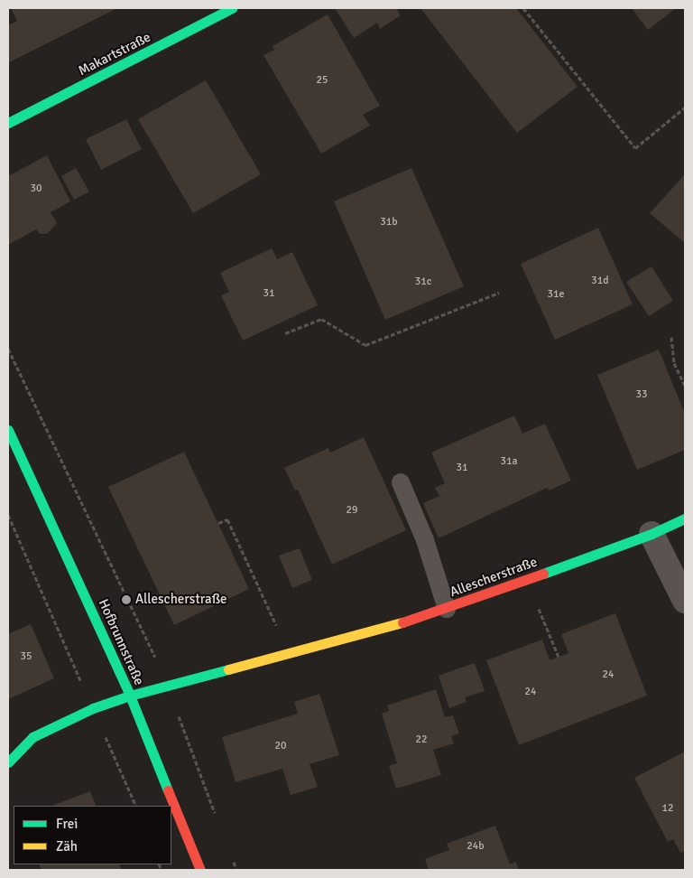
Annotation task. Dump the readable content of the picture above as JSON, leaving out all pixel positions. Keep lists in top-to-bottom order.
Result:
{
  "streets": {
    "street": ["Makartstraße", "Allescherstraße", "Hofbrunnstraße"]
  },
  "crossings": [
    ["Allescherstraße", "Hofbrunnstraße"]
  ],
  "places": ["Allescherstraße"],
  "house_numbers": [
    "25",
    "30",
    "31b",
    "31d",
    "31c",
    "31",
    "31e",
    "33",
    "31a",
    "31",
    "29",
    "35",
    "24",
    "24",
    "22",
    "20",
    "12",
    "24b"
  ],
  "legend": ["Frei", "Zäh"]
}
